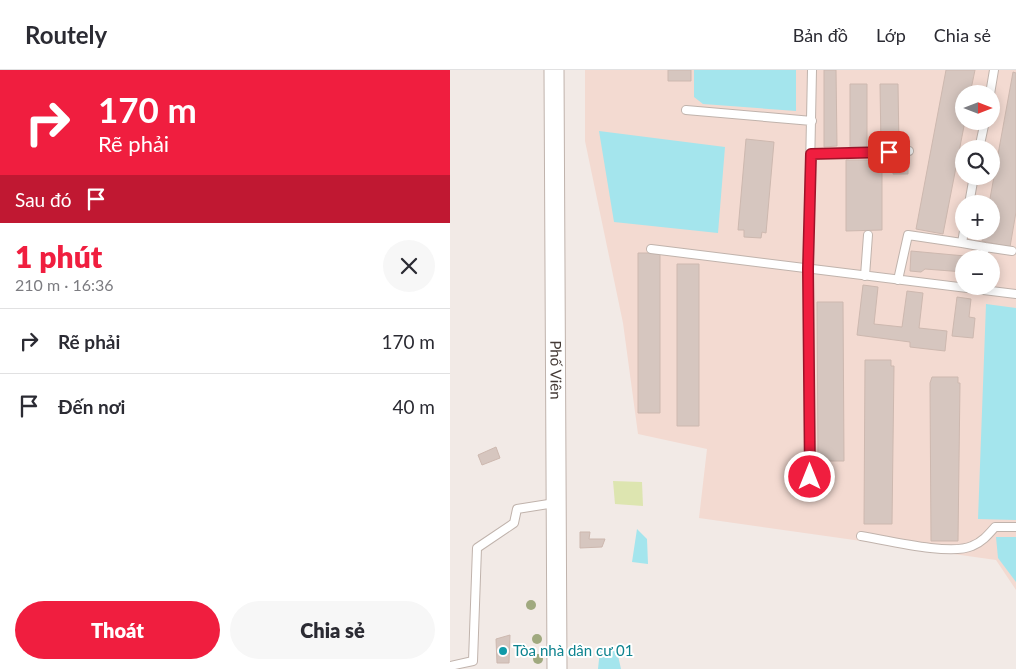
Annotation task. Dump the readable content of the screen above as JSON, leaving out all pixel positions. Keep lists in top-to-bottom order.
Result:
{
  "streets": {
    "street": ["Phố Viên"]
  },
  "places": ["Tòa nhà dân cư 01"],
  "north": "right",
  "page": {
    "header": "Routely",
    "nav": ["Bản đồ", "Lớp", "Chia sẻ"],
    "turn": ["170 m", "Rẽ phải"],
    "map_buttons": ["+", "−"],
    "then": "Sau đó",
    "heading": ["1 phút", "210 m · 16:36"],
    "list": [
      {
        "name": "Rẽ phải",
        "value": "170 m"
      },
      {
        "name": "Đến nơi",
        "value": "40 m"
      }
    ],
    "buttons": ["Thoát", "Chia sẻ"]
  }
}
